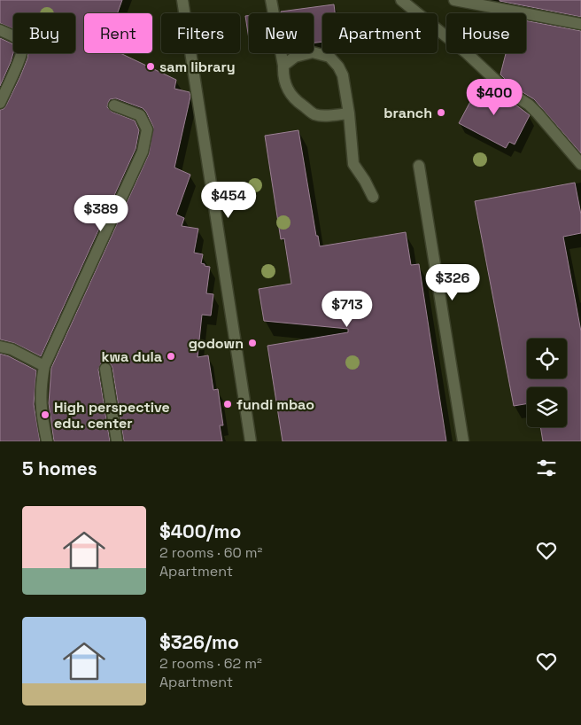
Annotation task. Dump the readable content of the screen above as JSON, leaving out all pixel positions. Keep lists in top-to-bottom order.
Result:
{
  "places": [
    "sam library",
    "branch",
    "godown",
    "kwa dula",
    "fundi mbao",
    "High perspective edu. center"
  ],
  "page": {
    "chip": [
      "Buy",
      "Rent",
      "Filters",
      "New",
      "Apartment",
      "House"
    ],
    "price": [
      "$400",
      "$454",
      "$389",
      "$326",
      "$713"
    ],
    "heading": "5 homes",
    "list": [
      {
        "name": "$400/mo",
        "note": "2 rooms · 60 m² · Apartment"
      },
      {
        "name": "$326/mo",
        "note": "2 rooms · 62 m² · Apartment"
      }
    ]
  }
}
